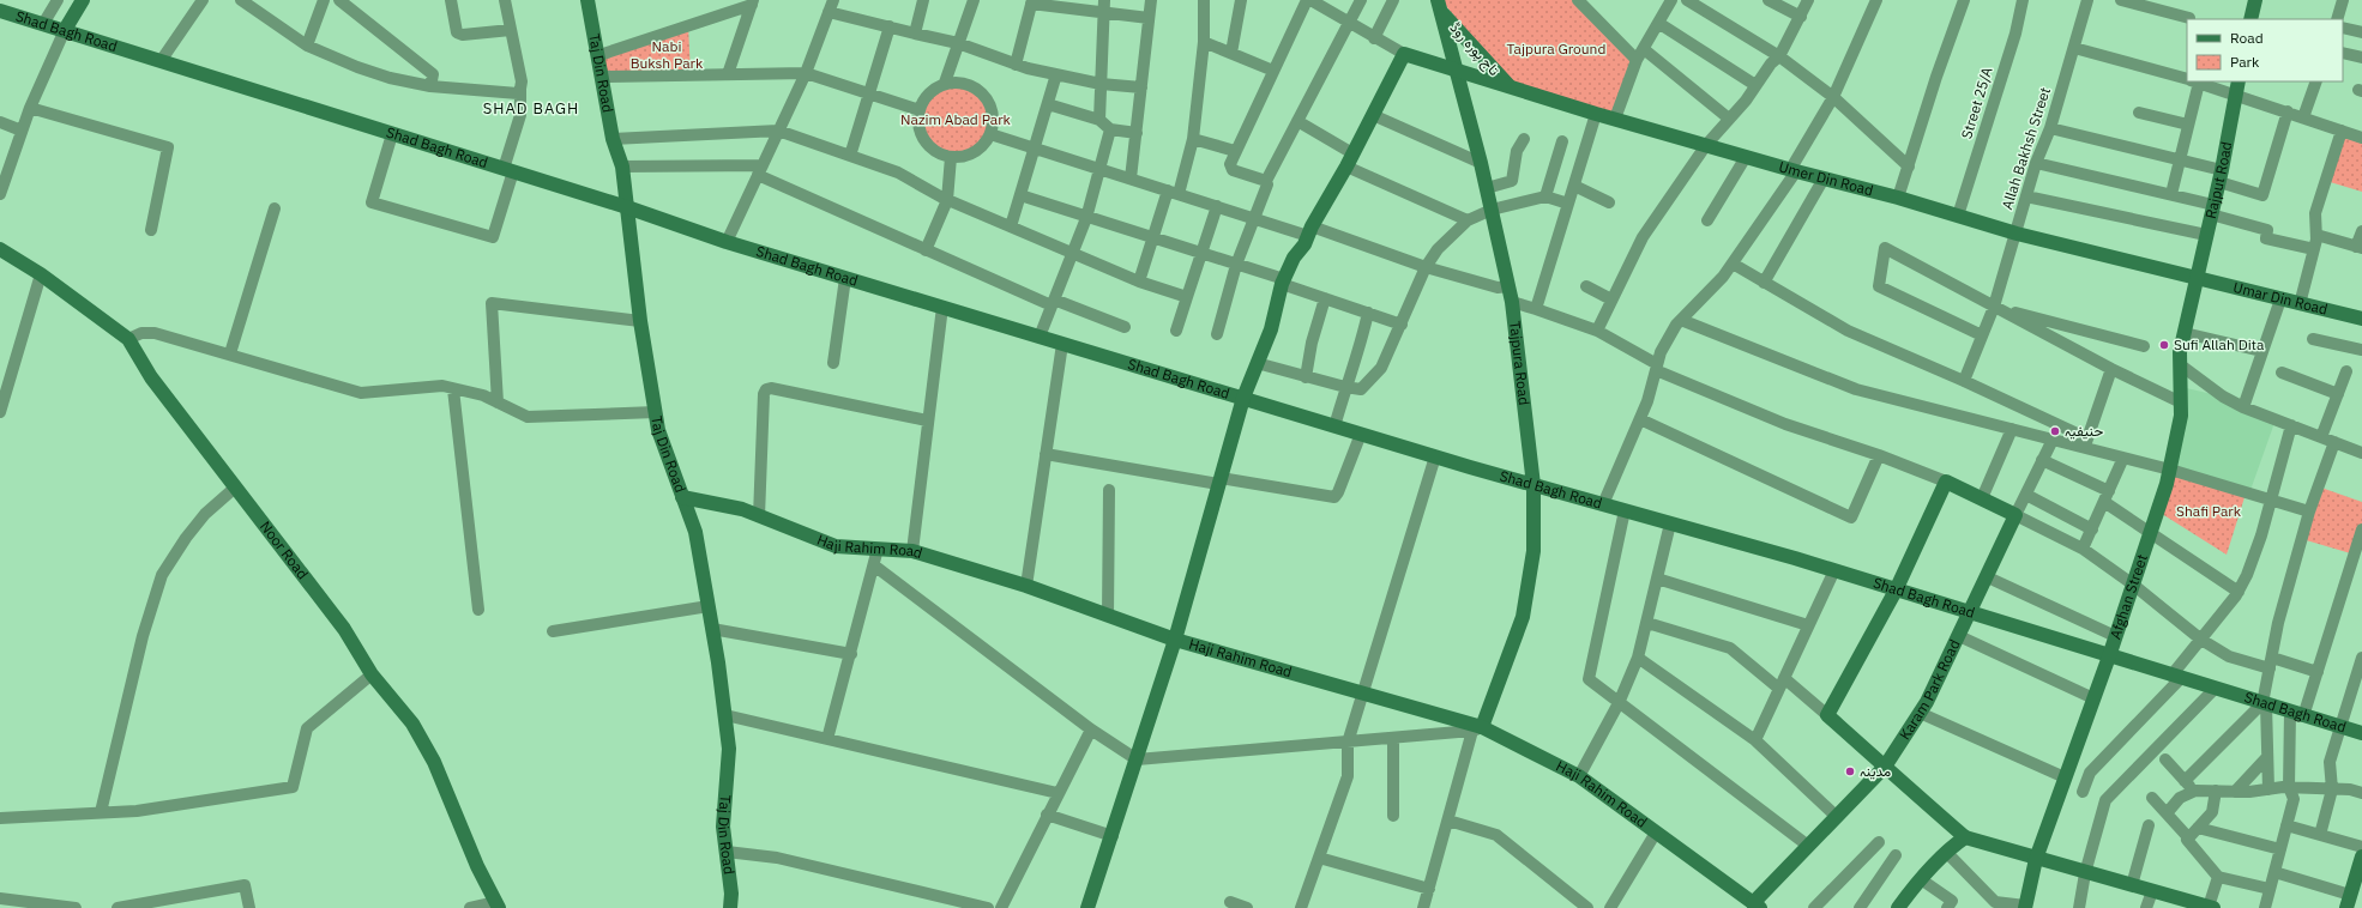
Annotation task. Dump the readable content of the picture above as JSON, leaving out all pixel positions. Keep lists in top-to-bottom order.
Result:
{
  "streets": {
    "main road": [
      "Shad Bagh Road",
      "تاج پورہ روڈ",
      "Taj Din Road",
      "Umer Din Road",
      "Rajput Road",
      "Umar Din Road",
      "Tajpura Road",
      "Haji Rahim Road",
      "Noor Road",
      "Afghan Street",
      "Karam Park Road"
    ],
    "street": ["Street 25/A", "Allah Bakhsh Street"]
  },
  "crossings": [
    ["Shad Bagh Road", "Taj Din Road"],
    ["Shad Bagh Road", "Tajpura Road"],
    ["Shad Bagh Road", "Afghan Street"],
    ["Shad Bagh Road", "Karam Park Road"],
    ["تاج پورہ روڈ", "Umer Din Road"],
    ["تاج پورہ روڈ", "Tajpura Road"],
    ["Taj Din Road", "Haji Rahim Road"],
    ["Street 25/A", "Umer Din Road"],
    ["Allah Bakhsh Street", "Umer Din Road"],
    ["Umer Din Road", "Rajput Road"],
    ["Umer Din Road", "Umar Din Road"],
    ["Umer Din Road", "Tajpura Road"],
    ["Umer Din Road", "Afghan Street"],
    ["Rajput Road", "Umar Din Road"],
    ["Rajput Road", "Afghan Street"],
    ["Umar Din Road", "Afghan Street"],
    ["Tajpura Road", "Haji Rahim Road"],
    ["Haji Rahim Road", "Karam Park Road"]
  ],
  "districts": ["SHAD BAGH"],
  "parks": [
    "Nabi Buksh Park",
    "Tajpura Ground",
    "Nazim Abad Park",
    "Shafi Park"
  ],
  "places": ["Sufi Allah Dita", "حنیفیہ", "مدینہ"],
  "legend": ["Road", "Park"]
}
